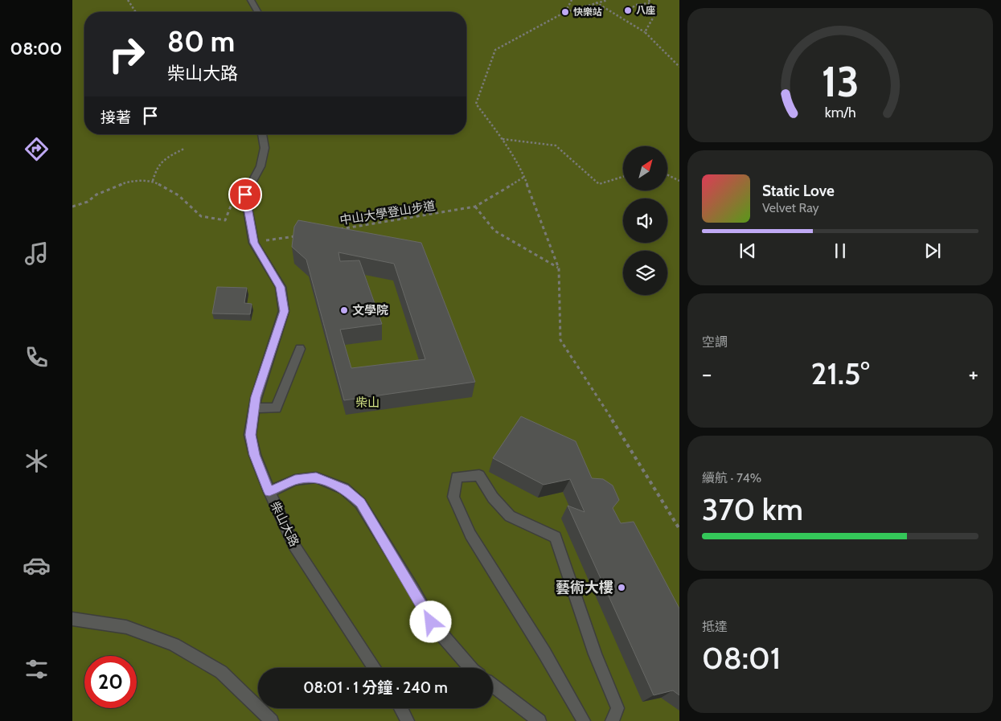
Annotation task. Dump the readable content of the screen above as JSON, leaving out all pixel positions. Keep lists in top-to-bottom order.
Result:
{
  "streets": {
    "street": ["柴山大路"],
    "path": ["中山大學登山步道"]
  },
  "parks": ["柴山"],
  "places": [
    "八座",
    "快樂站",
    "文學院",
    "藝術大樓"
  ],
  "north": "top right",
  "page": {
    "tabs": "08:00",
    "turn": ["80 m", "柴山大路"],
    "then": "接著",
    "song": ["Static Love", "Velvet Ray"],
    "tile": [
      "空調",
      ["續航 · 74%", "370 km"],
      ["抵達", "08:01"]
    ],
    "heat": ["−", "21.5°", "+"],
    "limit": "20",
    "trip": "08:01 · 1 分鐘 · 240 m",
    "gauge": ["13", "km/h"]
  }
}
